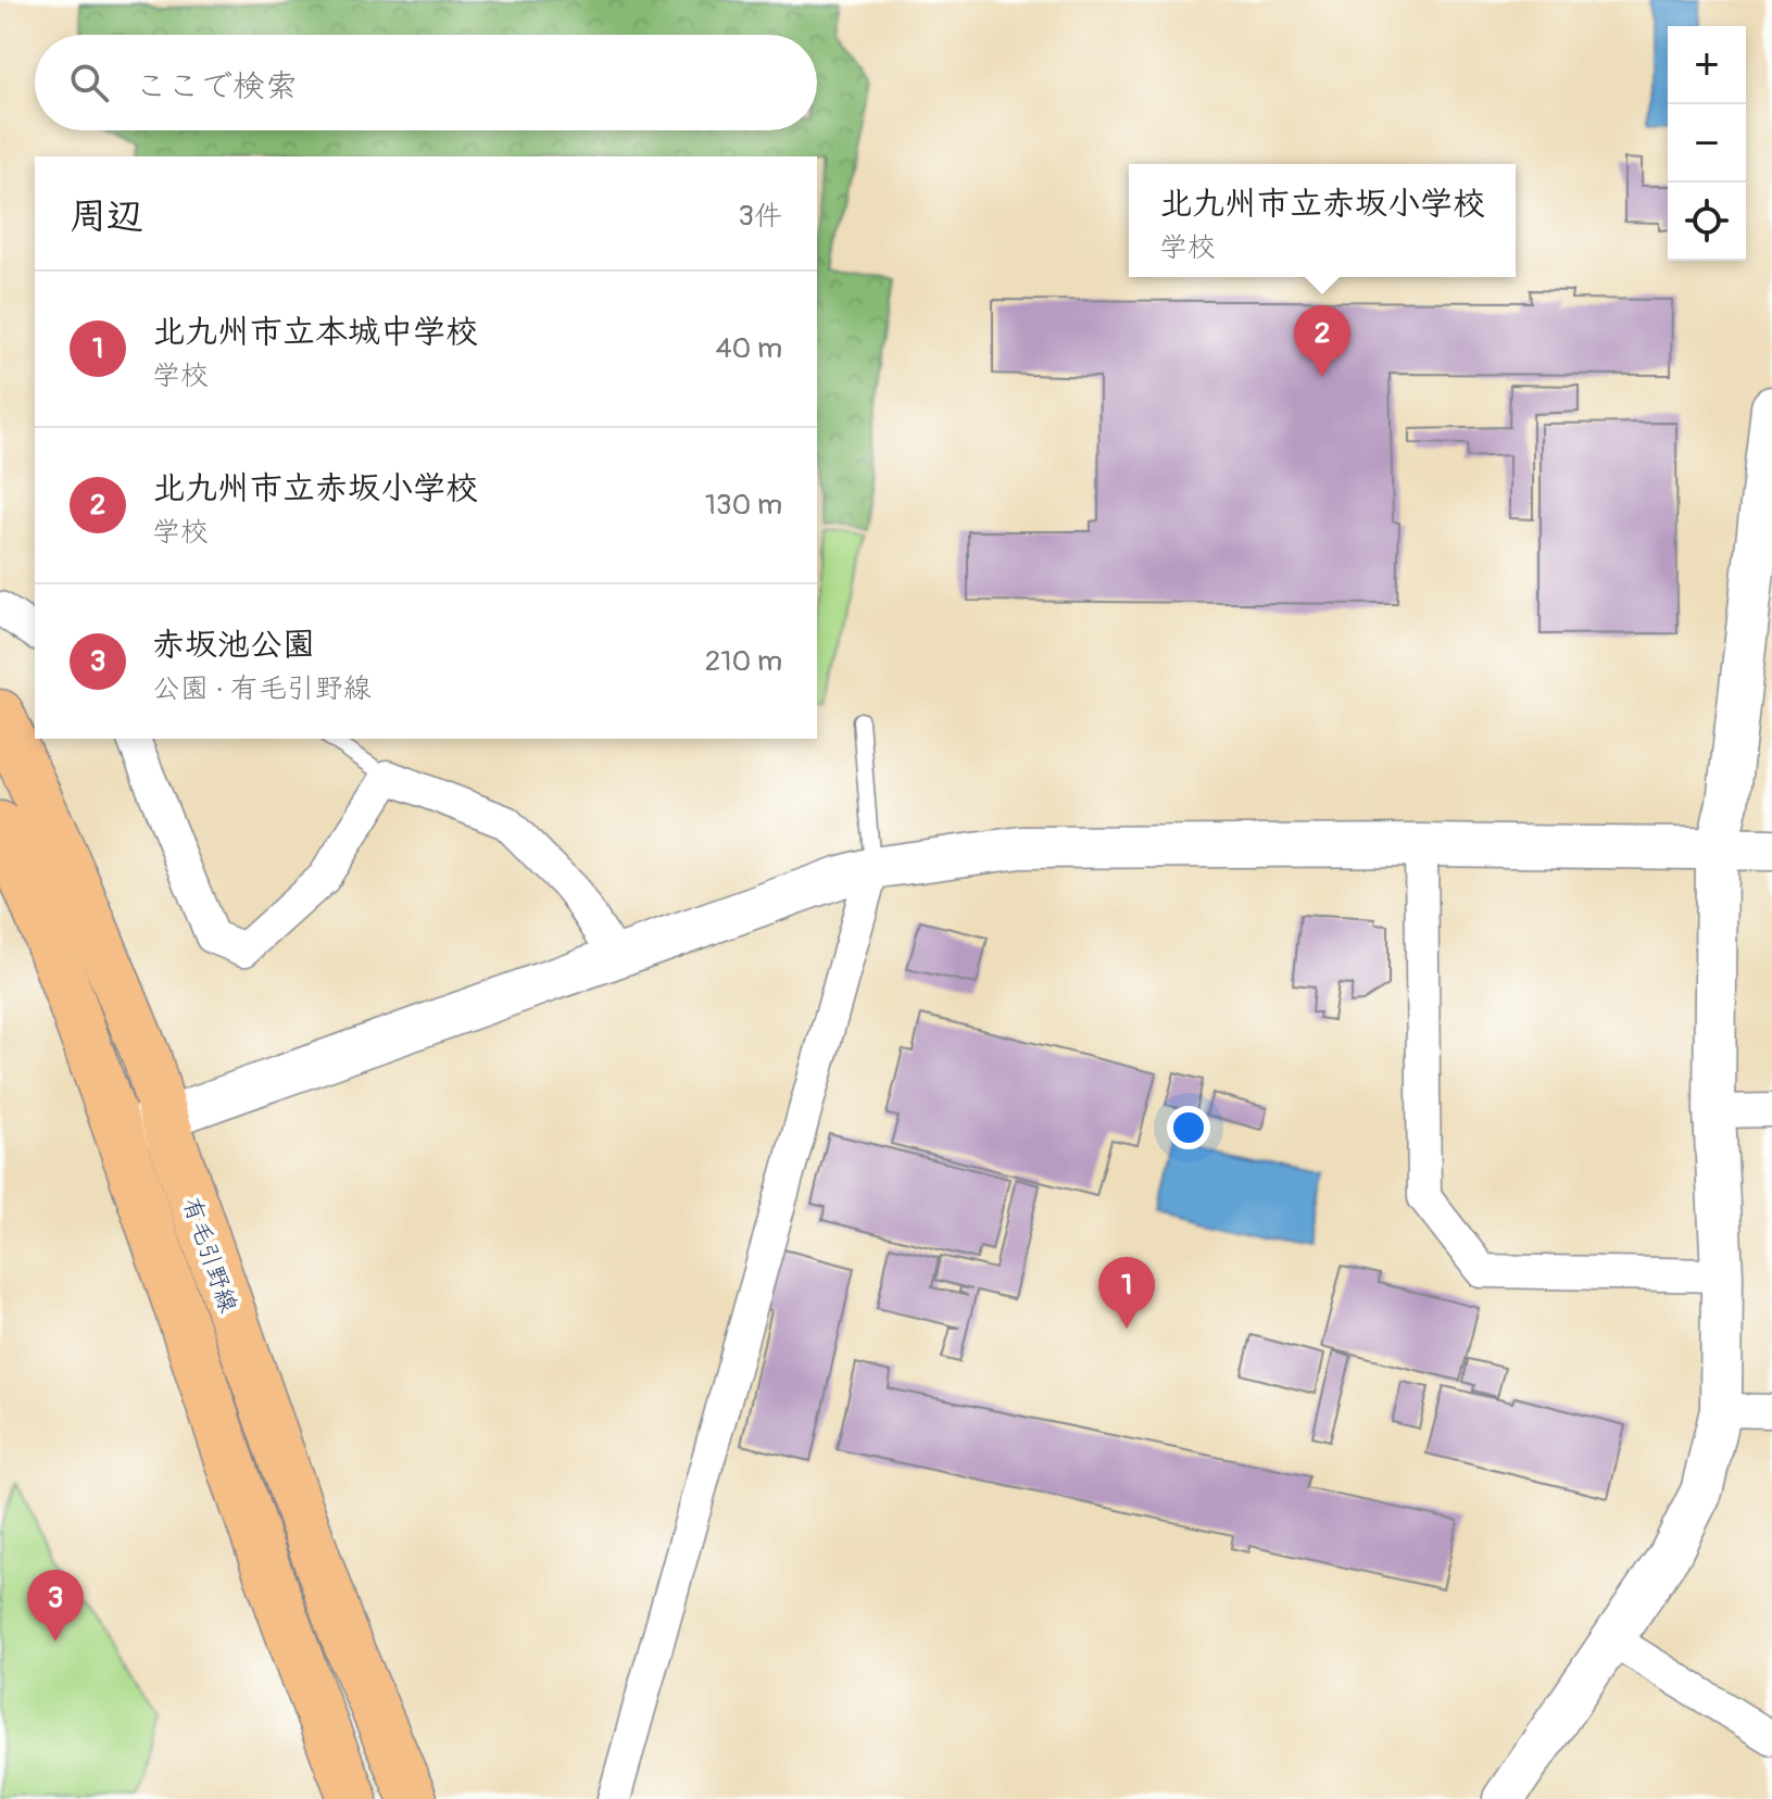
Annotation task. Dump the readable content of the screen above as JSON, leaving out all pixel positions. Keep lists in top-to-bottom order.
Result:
{
  "streets": {
    "main road": ["有毛引野線"]
  },
  "page": {
    "map_buttons": ["+", "−"],
    "search": "ここで検索",
    "heading": ["周辺", "3件"],
    "popup": ["北九州市立赤坂小学校", "学校"],
    "list": [
      {
        "mark": "1",
        "name": "北九州市立本城中学校",
        "note": "学校",
        "value": "40 m"
      },
      {
        "mark": "2",
        "name": "北九州市立赤坂小学校",
        "note": "学校",
        "value": "130 m"
      },
      {
        "mark": "3",
        "name": "赤坂池公園",
        "note": "公園 · 有毛引野線",
        "value": "210 m"
      }
    ],
    "pins": ["2", "1", "3"]
  }
}
